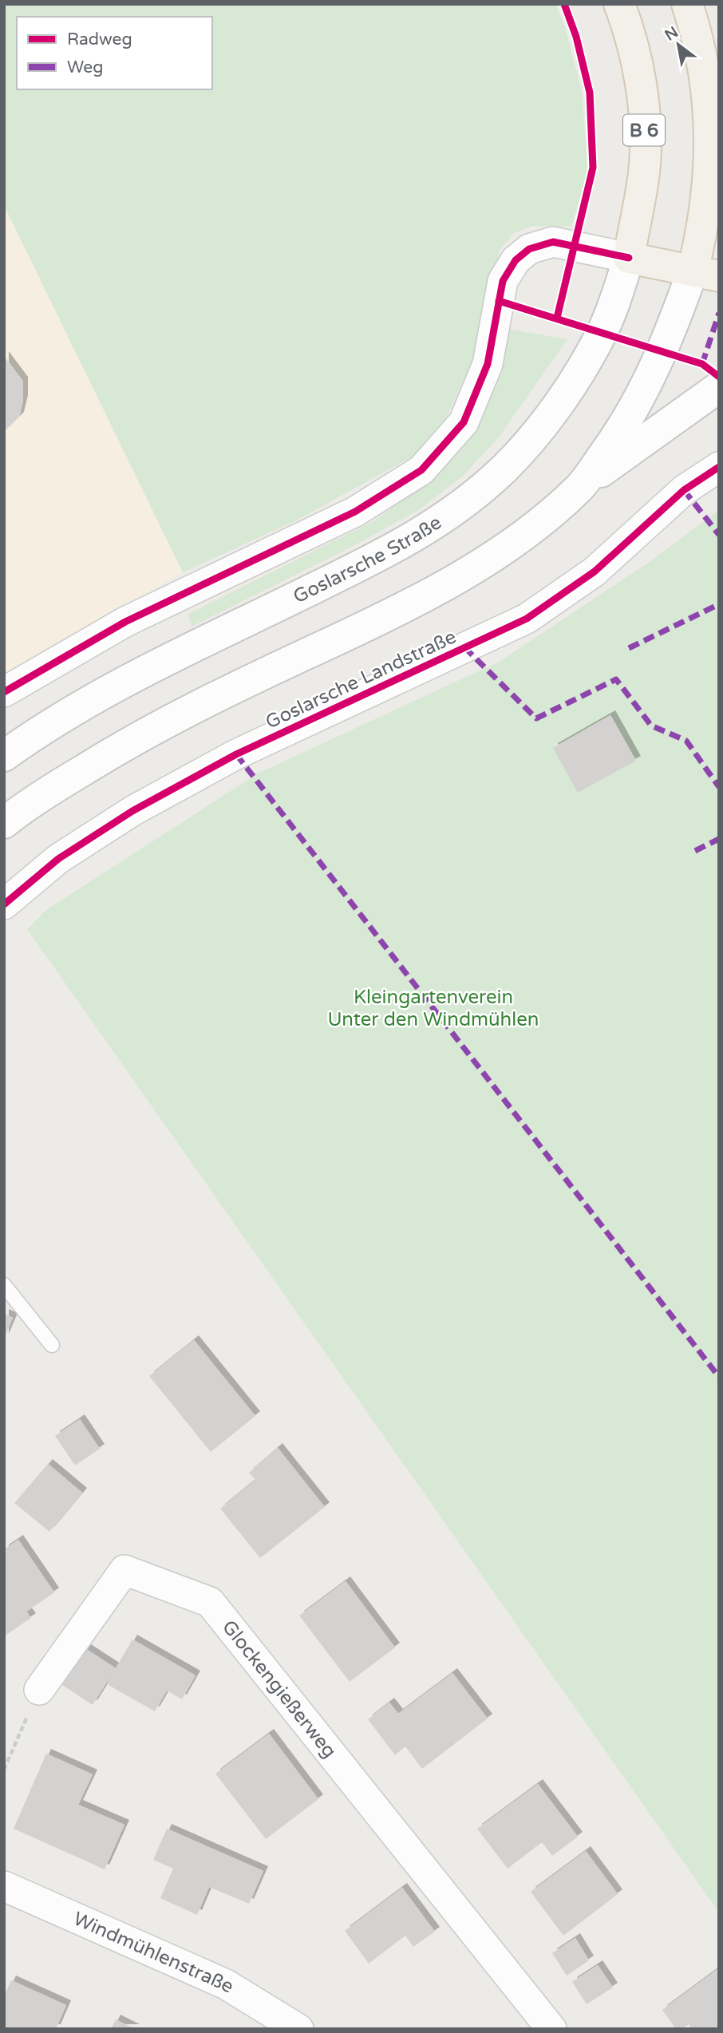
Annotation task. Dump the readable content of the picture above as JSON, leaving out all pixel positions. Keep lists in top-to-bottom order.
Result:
{
  "streets": {
    "main road": ["B 6", "Goslarsche Straße"],
    "street": ["Goslarsche Landstraße", "Glockengießerweg", "Windmühlenstraße"]
  },
  "crossings": [
    ["B 6", "Goslarsche Straße"]
  ],
  "parks": ["Kleingartenverein Unter den Windmühlen"],
  "legend": ["Radweg", "Weg"],
  "north": "top left"
}
